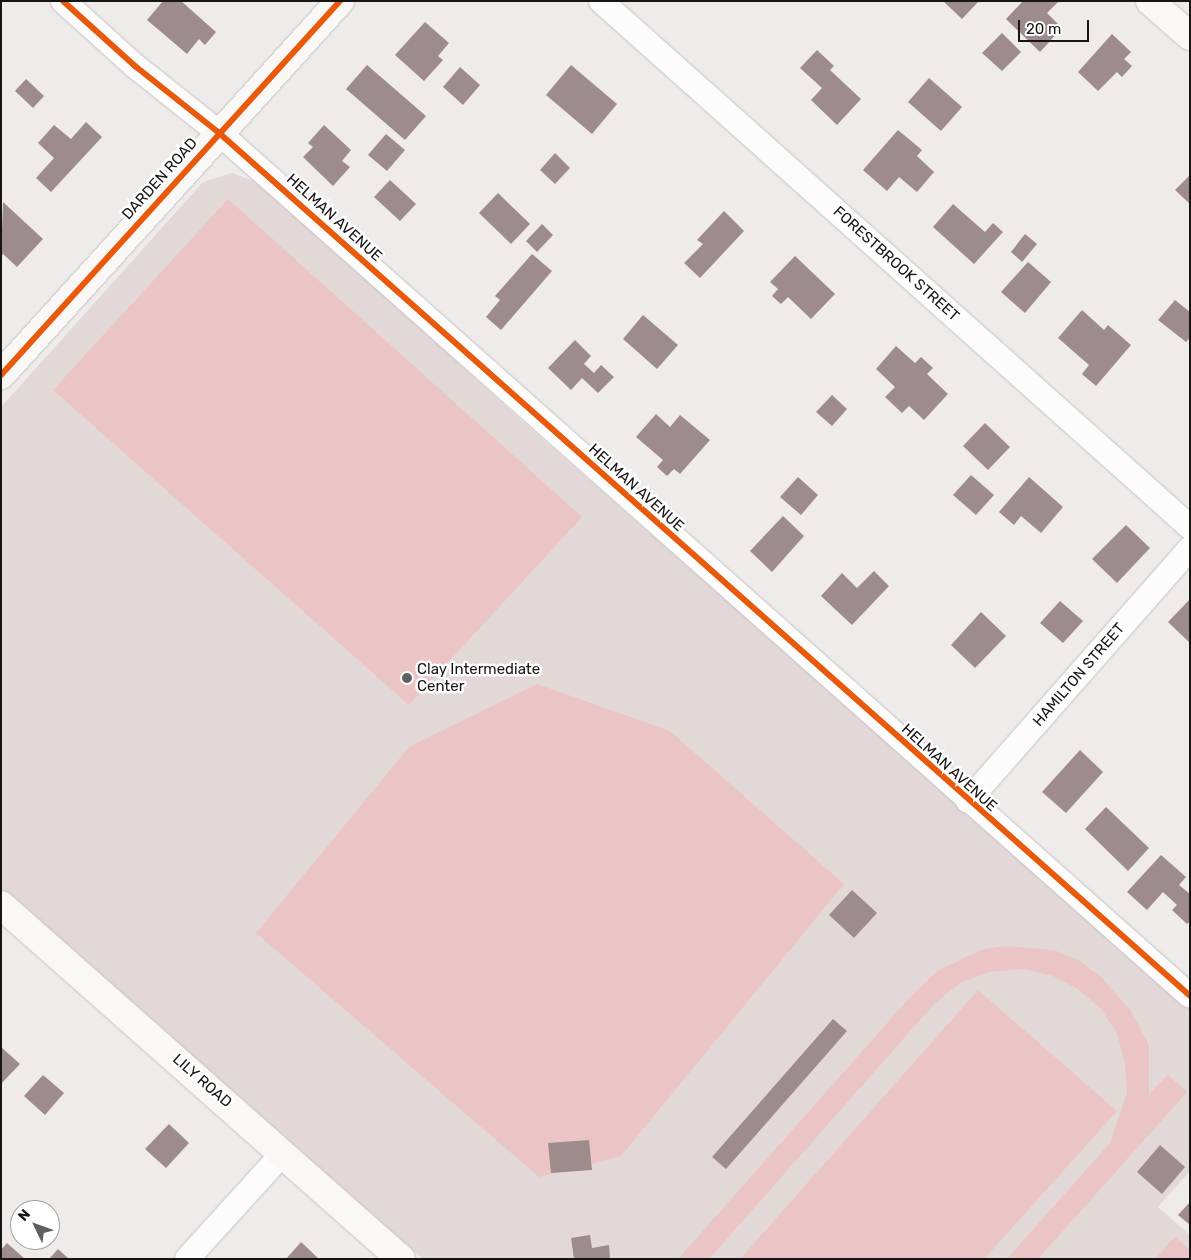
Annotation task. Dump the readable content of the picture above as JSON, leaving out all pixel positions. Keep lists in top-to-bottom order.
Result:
{
  "streets": {
    "street": [
      "DARDEN ROAD",
      "HELMAN AVENUE",
      "FORESTBROOK STREET",
      "HAMILTON STREET",
      "LILY ROAD"
    ]
  },
  "crossings": [
    ["DARDEN ROAD", "HELMAN AVENUE"],
    ["HELMAN AVENUE", "HAMILTON STREET"]
  ],
  "places": ["Clay Intermediate Center"],
  "scale_bar": "20 m",
  "north": "top left"
}
